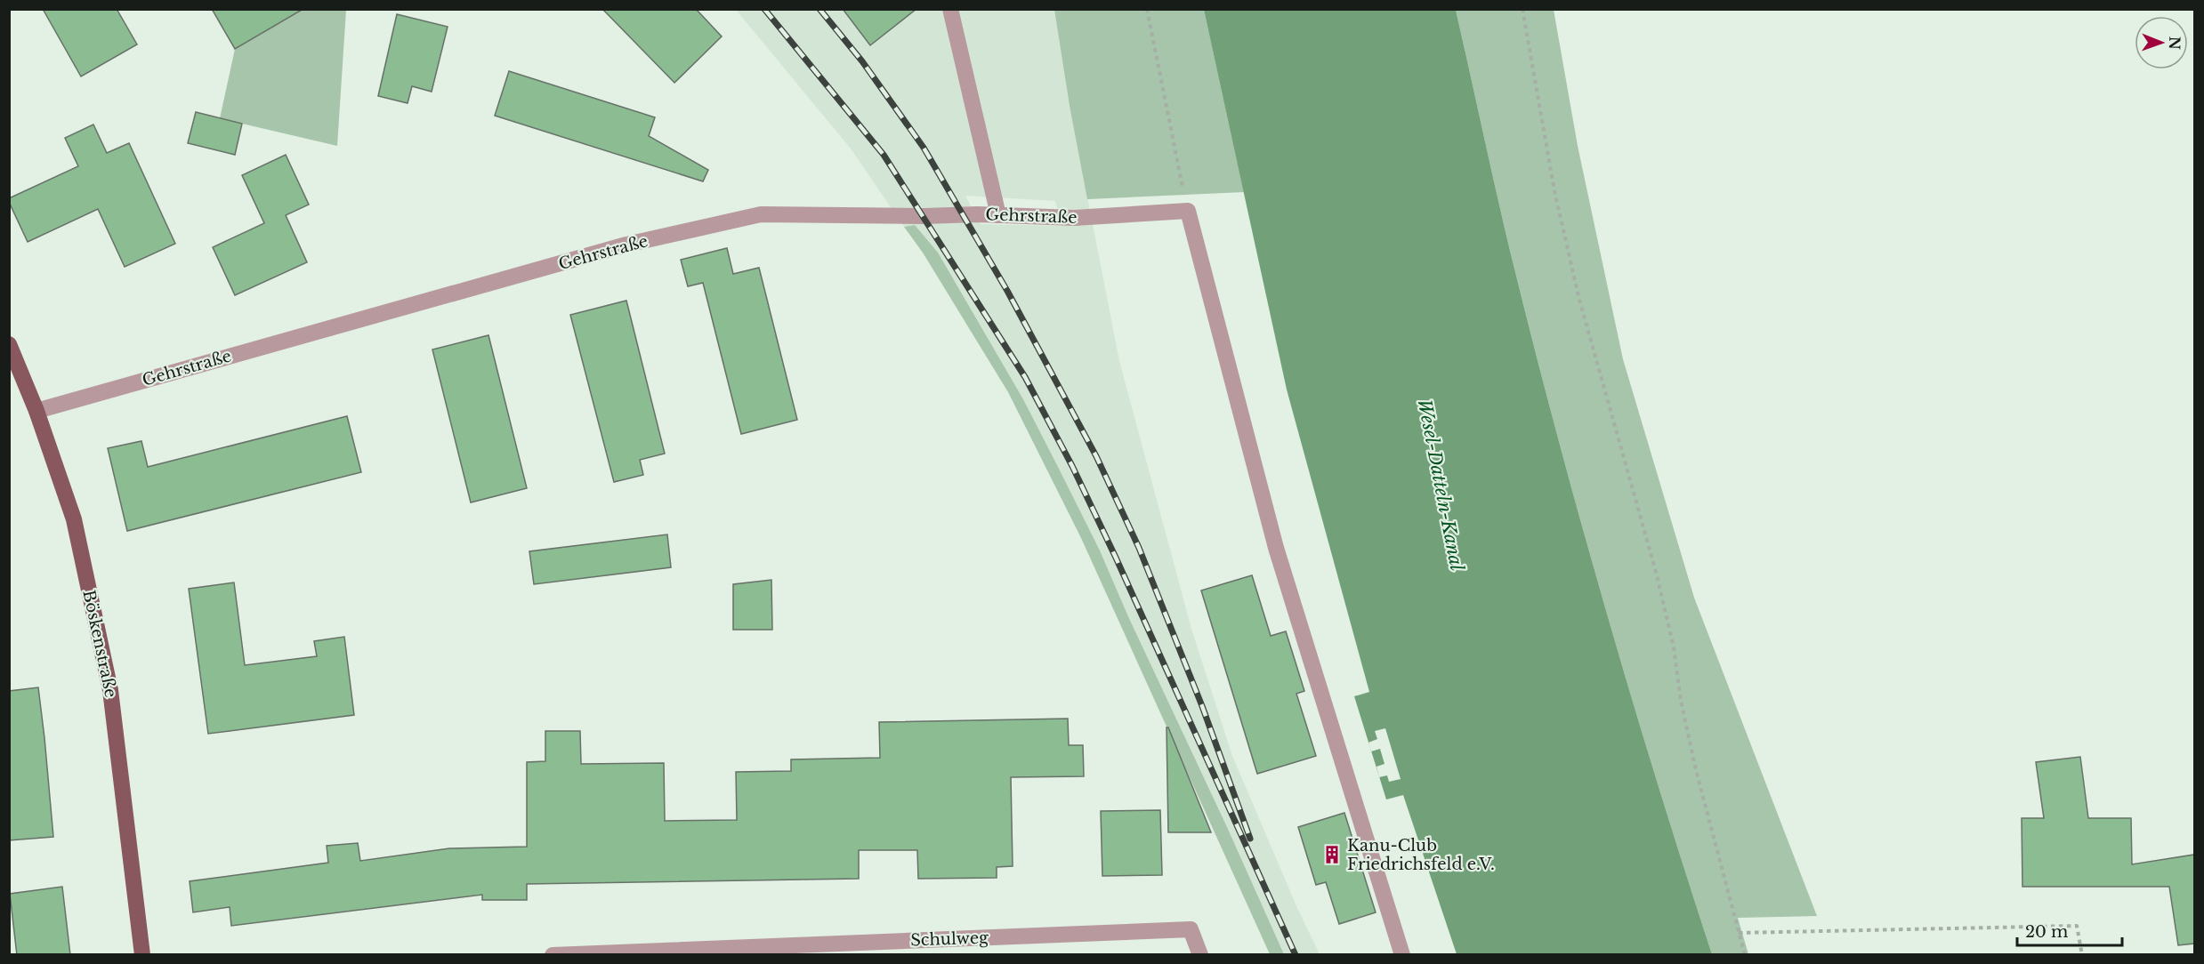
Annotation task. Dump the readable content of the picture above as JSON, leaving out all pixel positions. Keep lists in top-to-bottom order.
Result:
{
  "streets": {
    "main road": ["Böskenstraße"],
    "street": ["Gehrstraße", "Schulweg"]
  },
  "crossings": [
    ["Gehrstraße", "Böskenstraße"]
  ],
  "water": ["Wesel-Datteln-Kanal"],
  "places": {
    "building": ["Kanu-Club Friedrichsfeld e.V."]
  },
  "scale_bar": "20 m",
  "north": "right"
}
